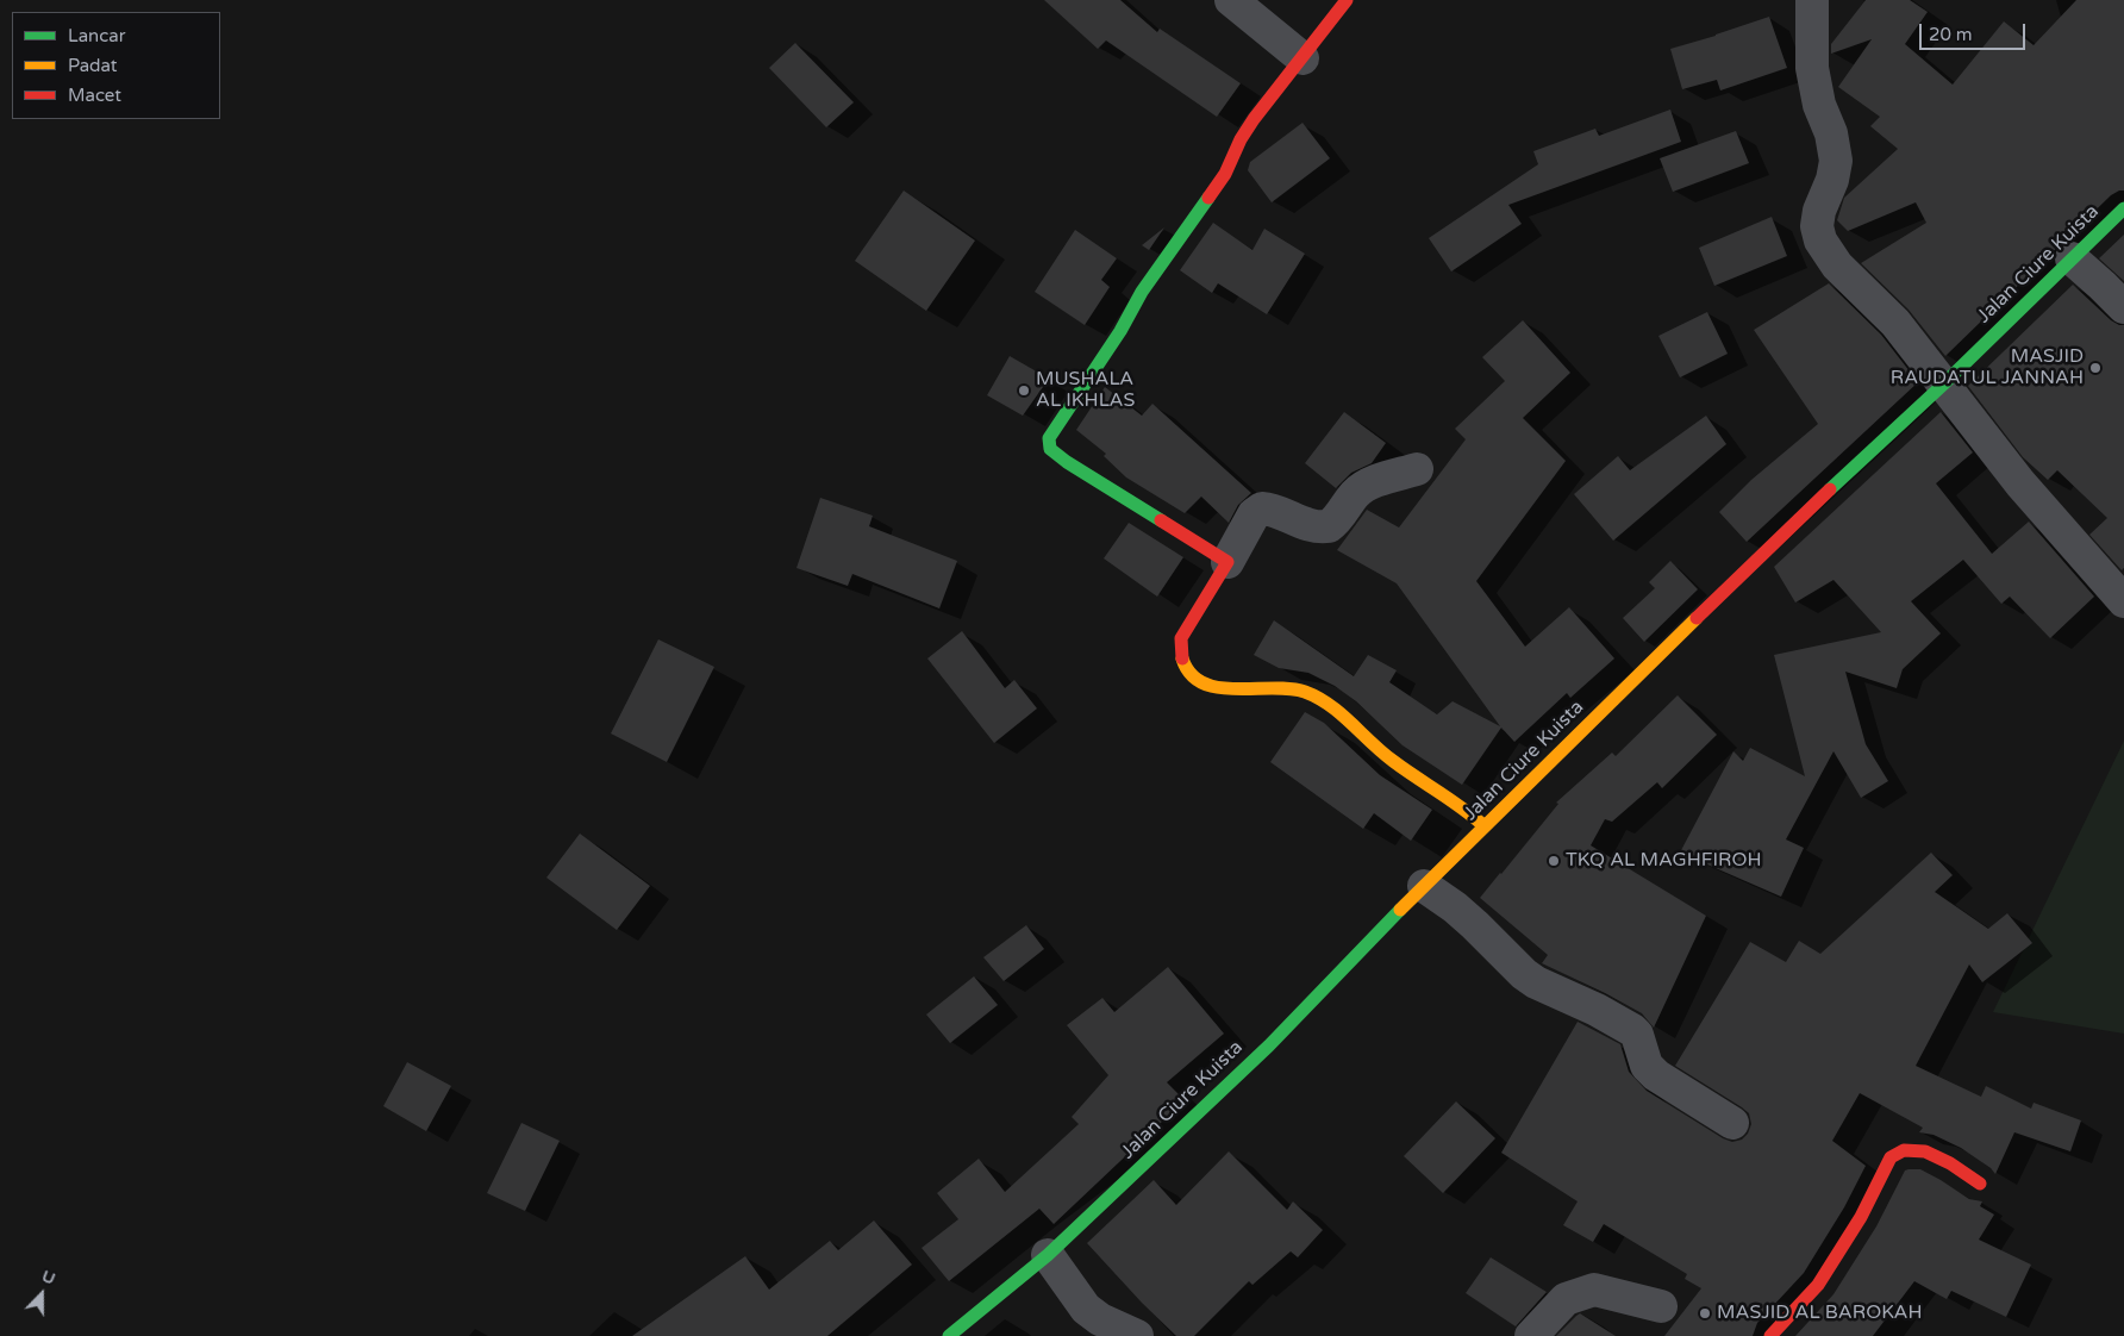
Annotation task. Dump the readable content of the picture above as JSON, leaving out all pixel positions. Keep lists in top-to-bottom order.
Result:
{
  "streets": {
    "street": ["Jalan Ciure Kuista"]
  },
  "places": [
    "MASJID RAUDATUL JANNAH",
    "MUSHALA AL IKHLAS",
    "TKQ AL MAGHFIROH",
    "MASJID AL BAROKAH"
  ],
  "legend": ["Lancar", "Padat", "Macet"],
  "scale_bar": "20 m",
  "north": "top"
}
